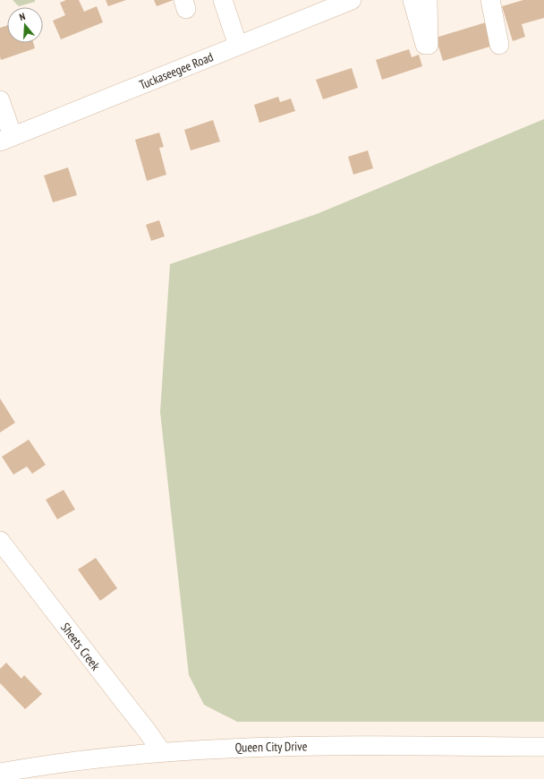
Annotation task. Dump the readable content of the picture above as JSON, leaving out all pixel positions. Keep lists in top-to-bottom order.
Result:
{
  "streets": {
    "street": ["Tuckaseegee Road", "Sheets Creek", "Queen City Drive"]
  },
  "crossings": [
    ["Sheets Creek", "Queen City Drive"]
  ],
  "north": "top"
}
